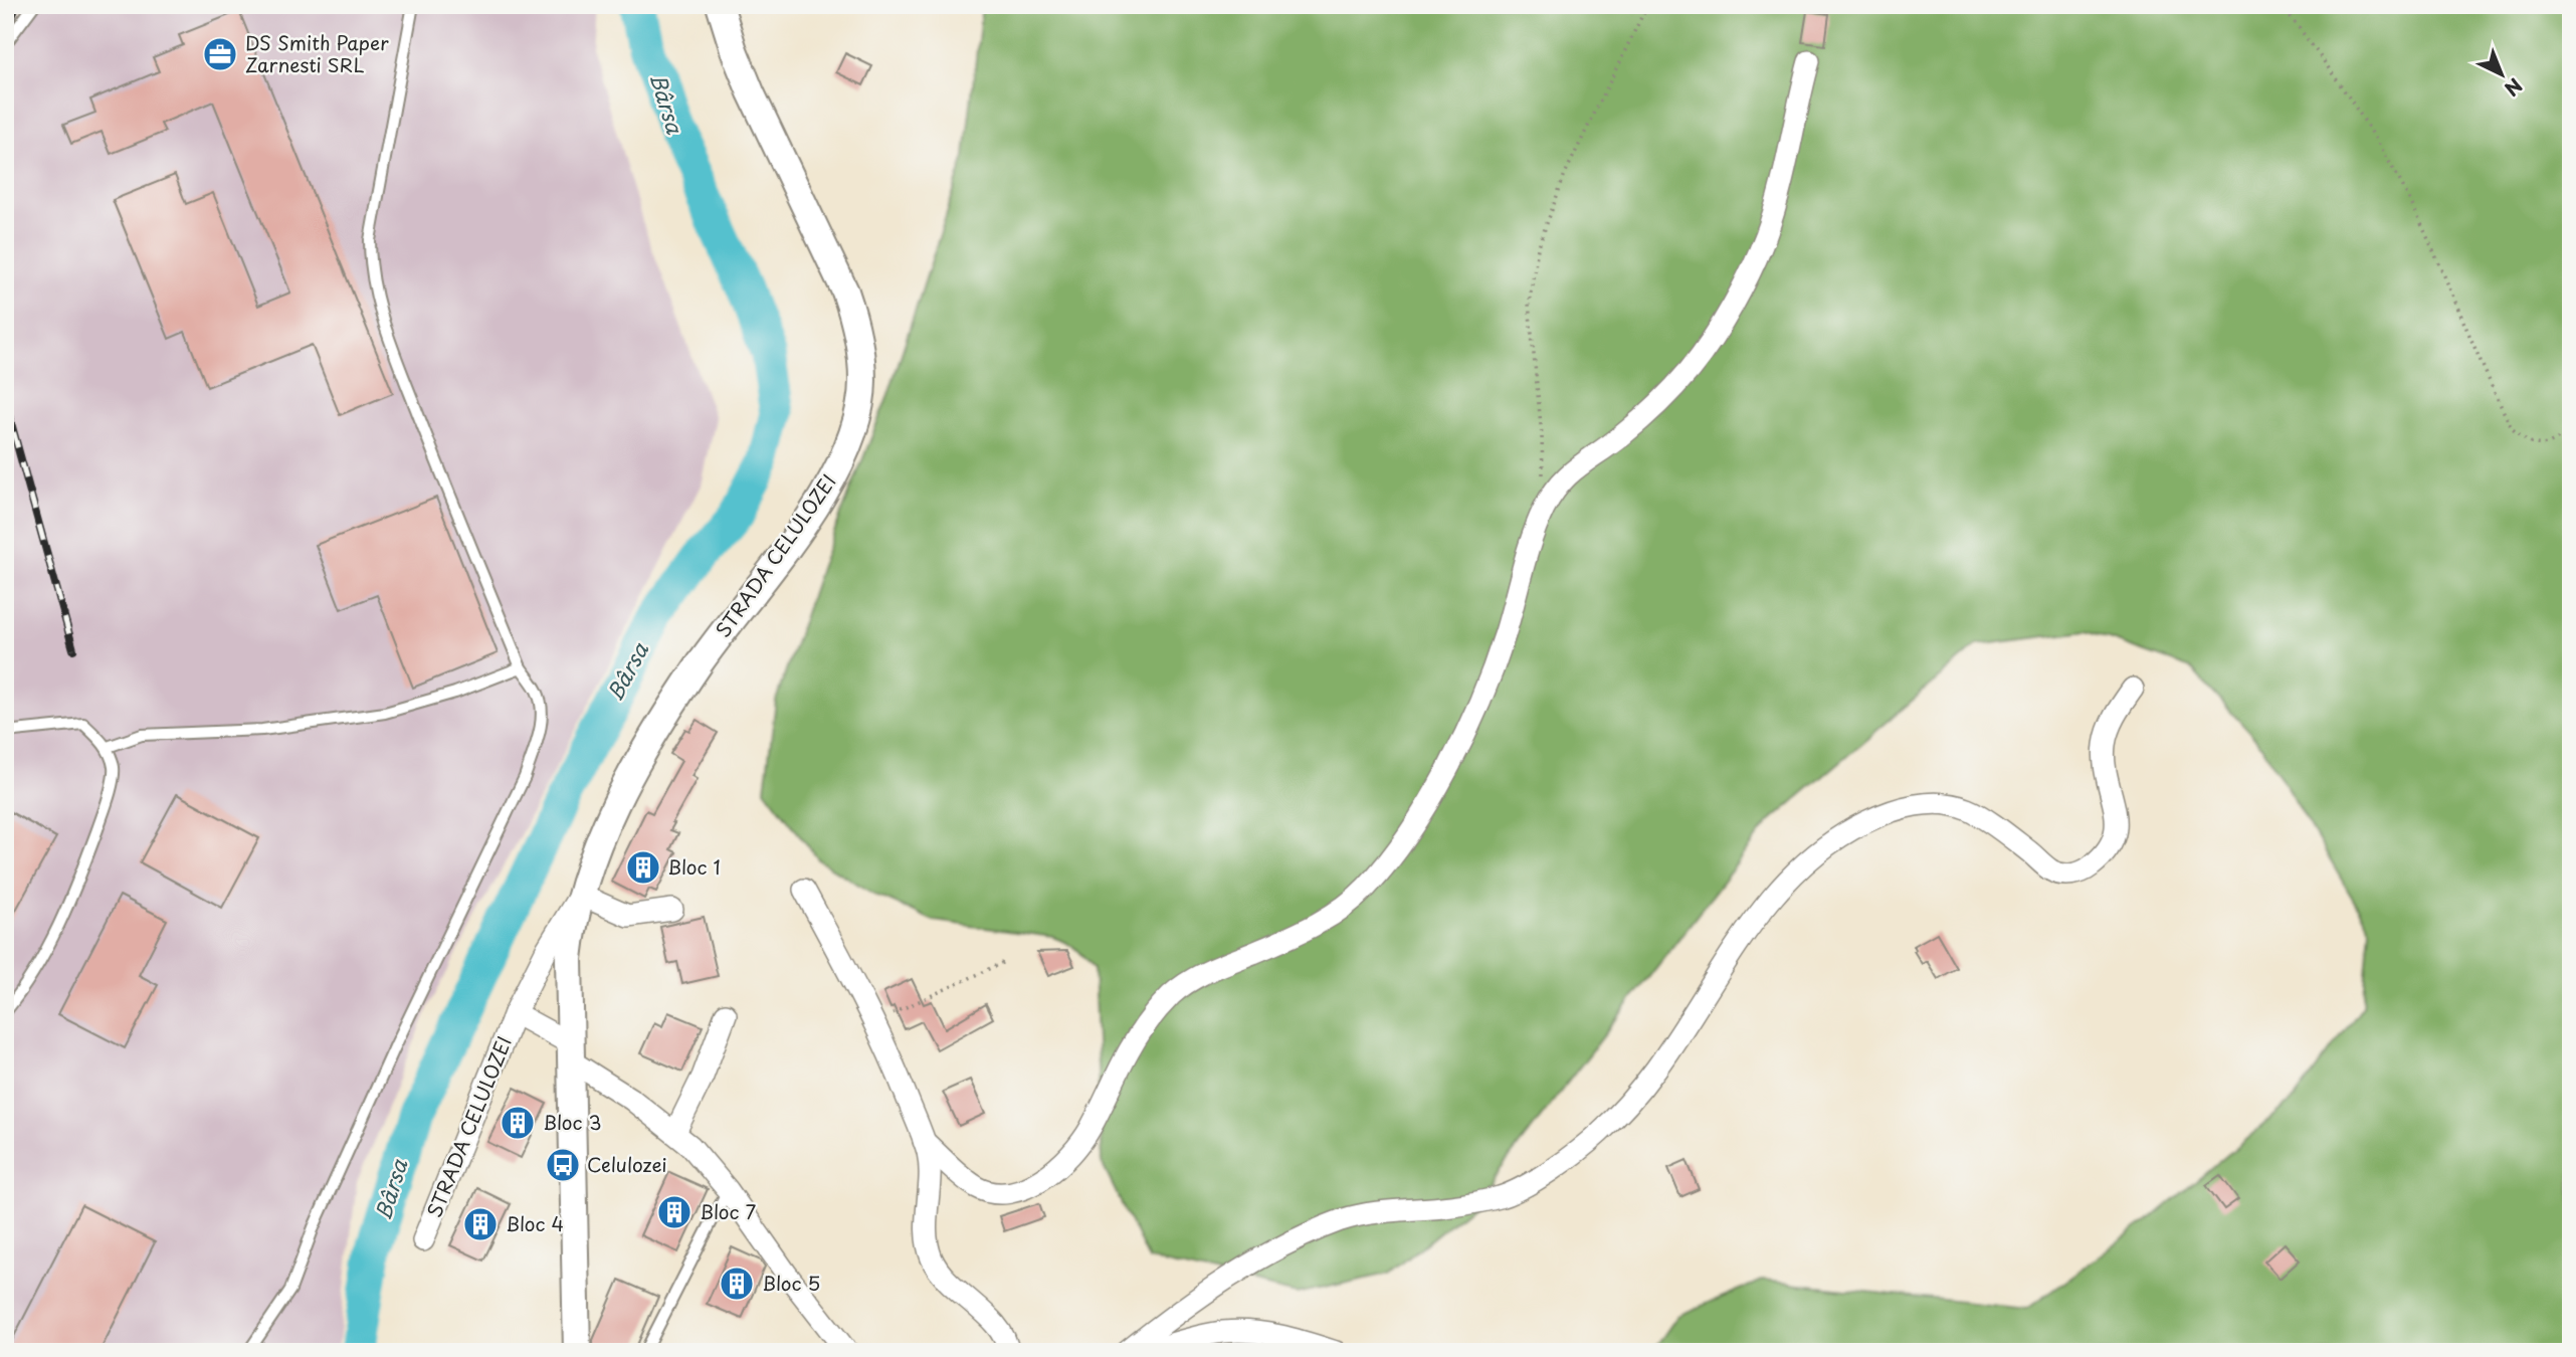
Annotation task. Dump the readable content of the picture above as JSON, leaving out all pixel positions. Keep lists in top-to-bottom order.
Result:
{
  "streets": {
    "street": ["STRADA CELULOZEI"]
  },
  "water": ["Bârsa"],
  "places": {
    "office": ["DS Smith Paper Zarnesti SRL"],
    "building": [
      "Bloc 1",
      "Bloc 3",
      "Bloc 7",
      "Bloc 4",
      "Bloc 5"
    ],
    "bus stop": ["Celulozei"]
  },
  "north": "bottom right"
}
